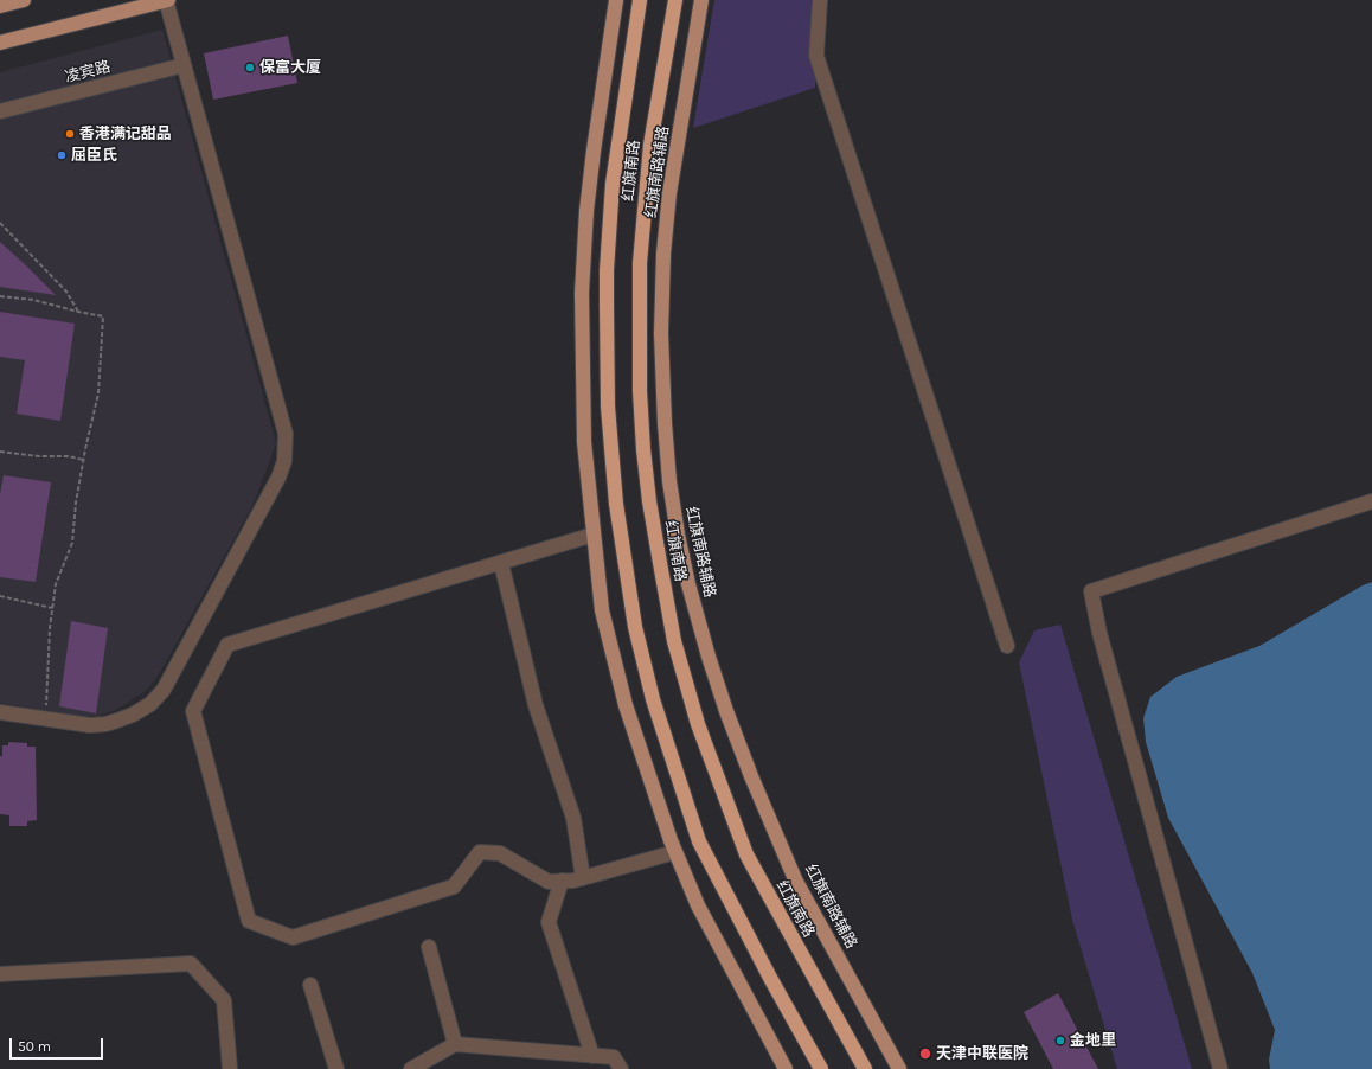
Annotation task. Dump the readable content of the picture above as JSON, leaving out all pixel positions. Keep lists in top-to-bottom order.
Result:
{
  "streets": {
    "highway": ["红旗南路"],
    "main road": ["红旗南路辅路"],
    "street": ["凌宾路"]
  },
  "places": [
    "保富大厦",
    "香港满记甜品",
    "屈臣氏",
    "金地里",
    "天津中联医院"
  ],
  "scale_bar": "50 m"
}
